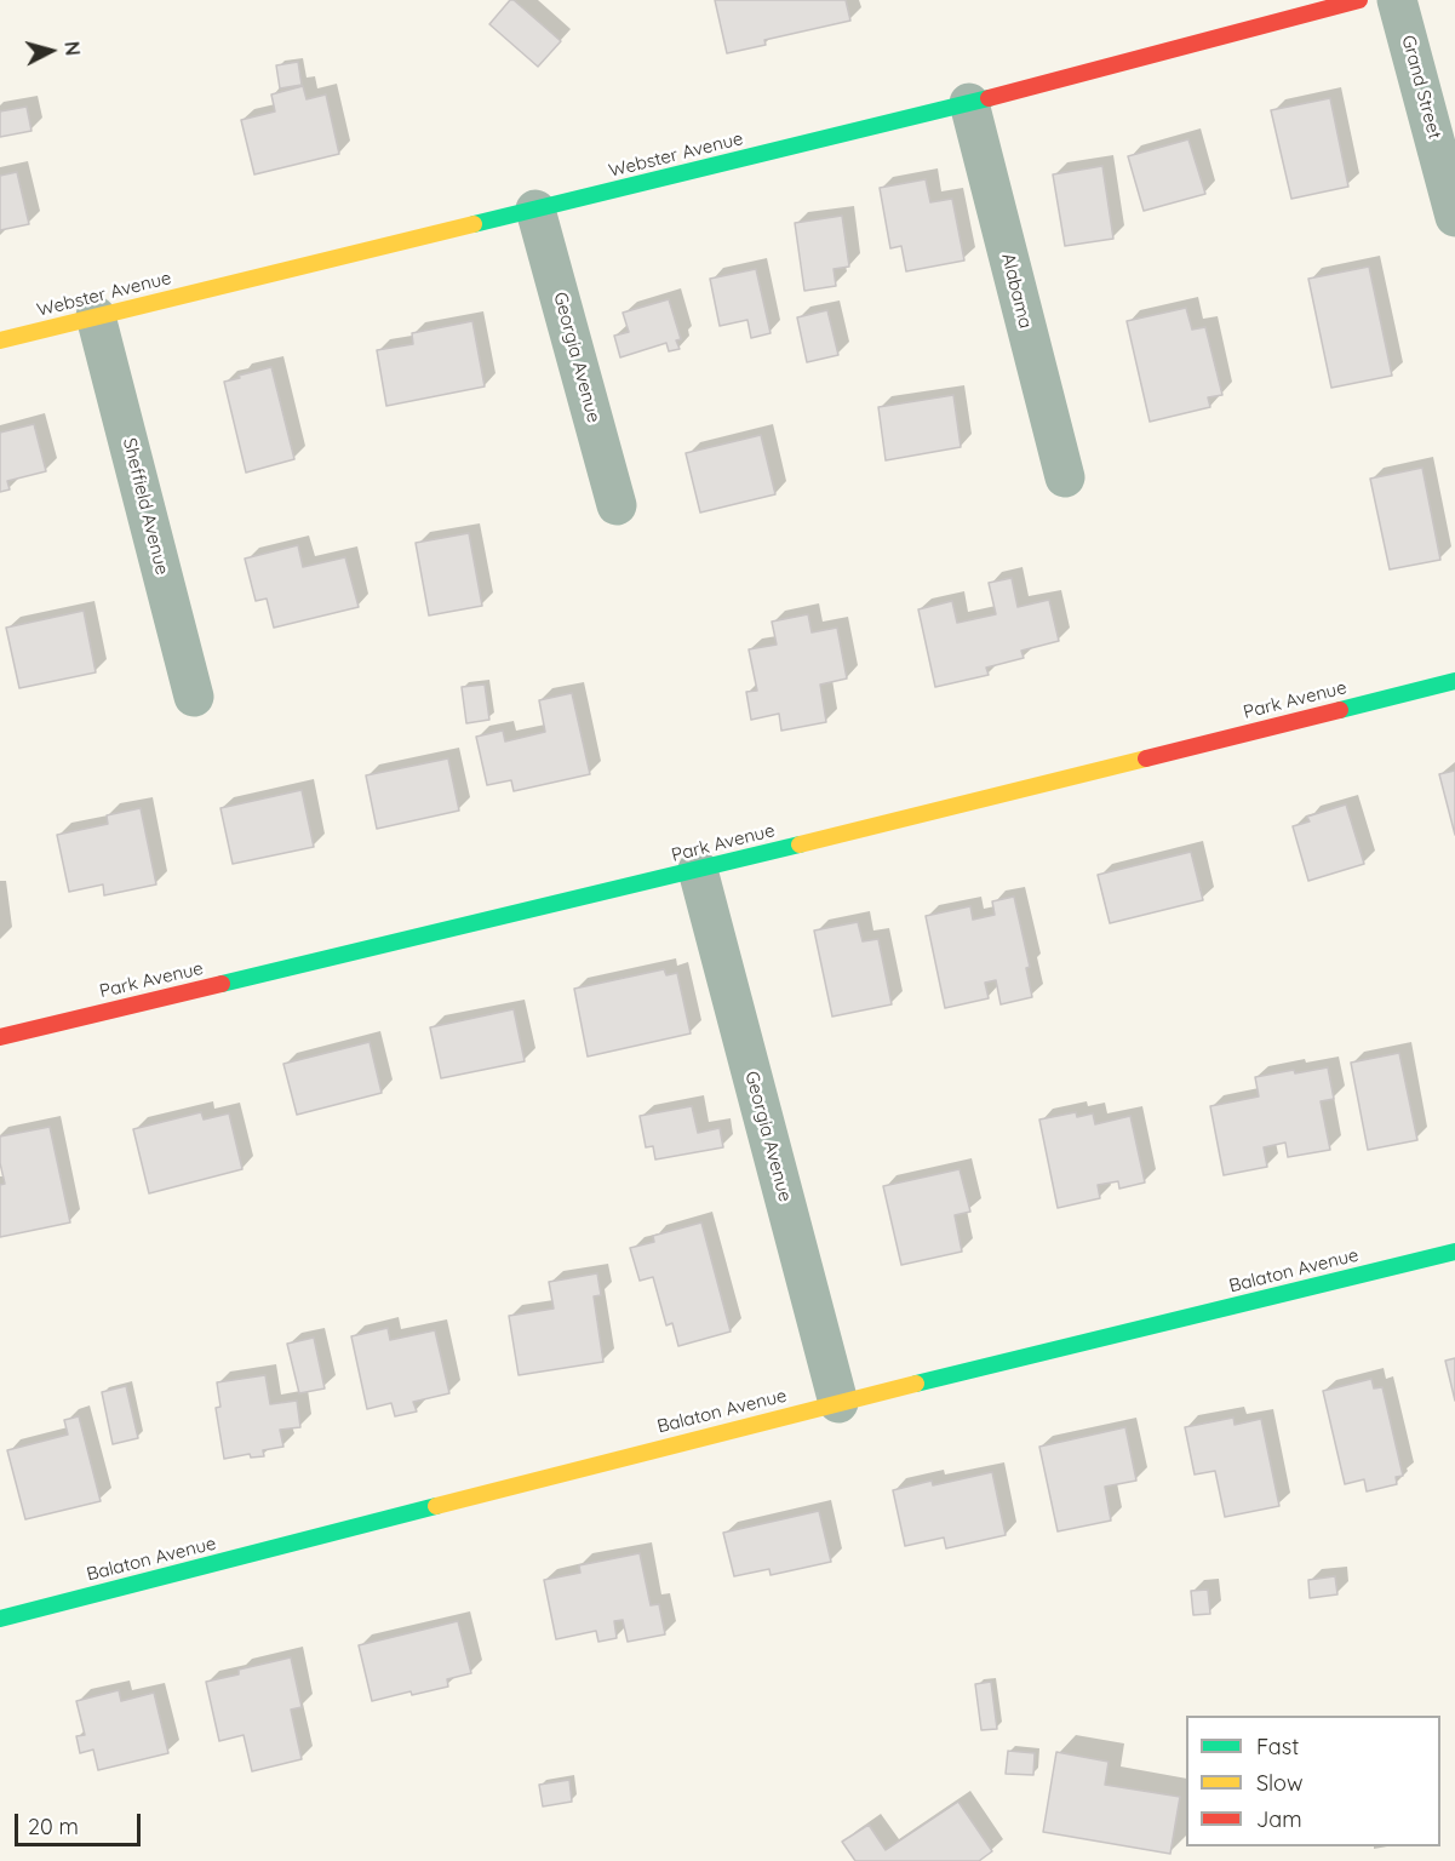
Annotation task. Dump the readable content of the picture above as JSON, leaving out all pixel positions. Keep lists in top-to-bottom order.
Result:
{
  "streets": {
    "street": [
      "Grand Street",
      "Webster Avenue",
      "Alabama",
      "Georgia Avenue",
      "Sheffield Avenue",
      "Park Avenue",
      "Balaton Avenue"
    ]
  },
  "crossings": [
    ["Webster Avenue", "Alabama"],
    ["Webster Avenue", "Georgia Avenue"],
    ["Webster Avenue", "Sheffield Avenue"],
    ["Georgia Avenue", "Park Avenue"],
    ["Georgia Avenue", "Balaton Avenue"]
  ],
  "legend": ["Fast", "Slow", "Jam"],
  "scale_bar": "20 m",
  "north": "right"
}
